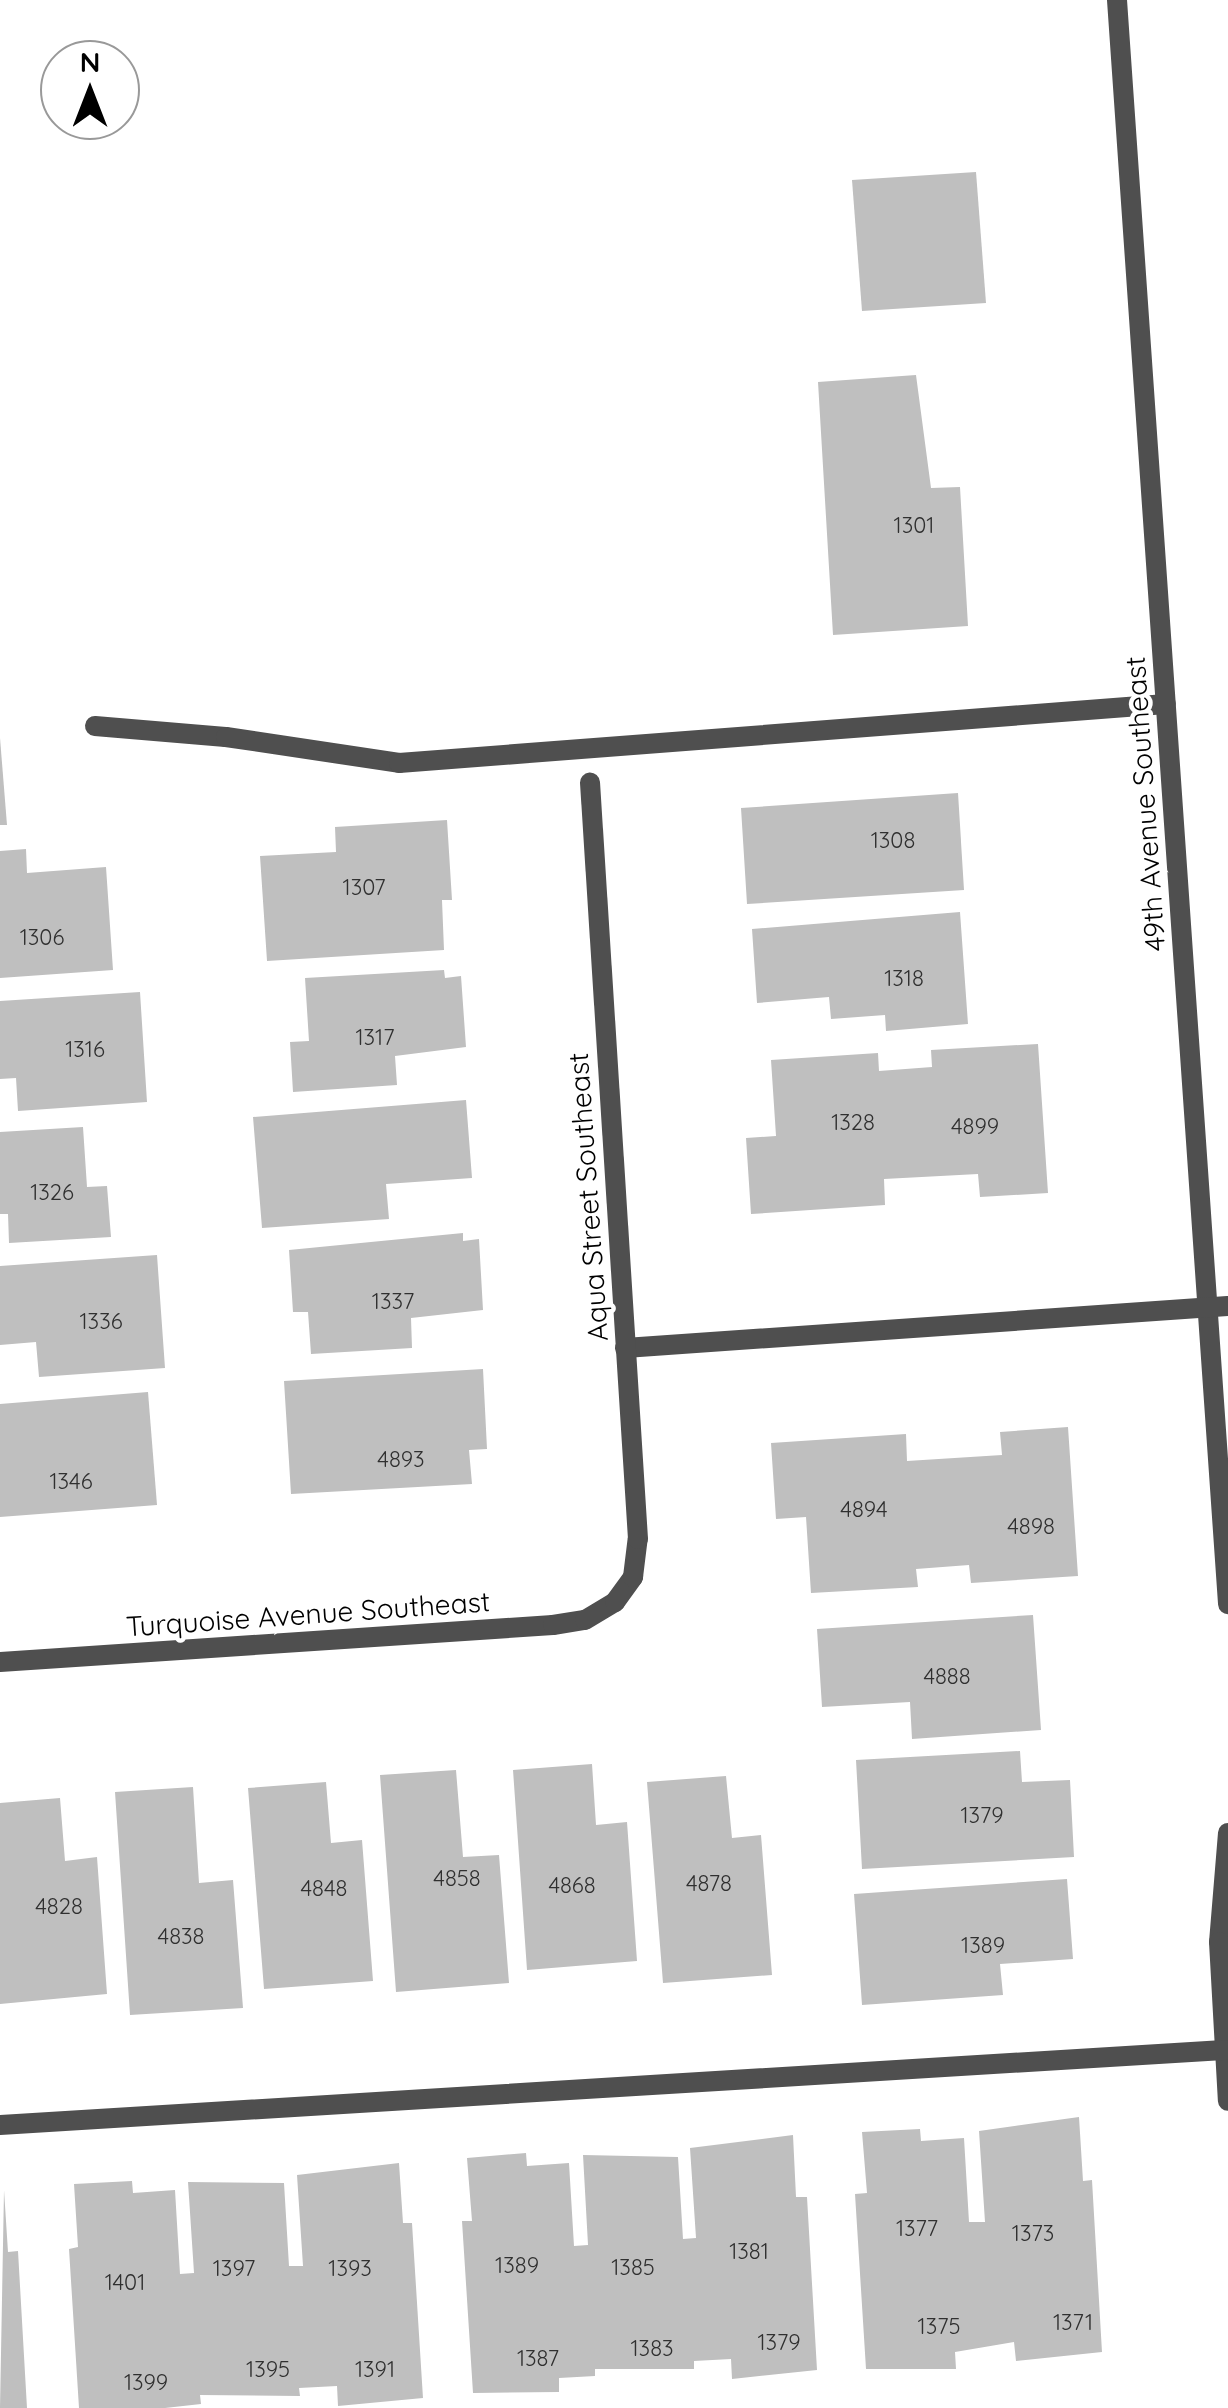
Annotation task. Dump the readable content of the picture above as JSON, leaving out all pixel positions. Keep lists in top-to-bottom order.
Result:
{
  "streets": {
    "street": ["49th Avenue Southeast", "Aqua Street Southeast", "Turquoise Avenue Southeast"]
  },
  "crossings": [
    ["Aqua Street Southeast", "Turquoise Avenue Southeast"]
  ],
  "house_numbers": [
    "1301",
    "1308",
    "1307",
    "1306",
    "1318",
    "1317",
    "1316",
    "1328",
    "4899",
    "1326",
    "1337",
    "1336",
    "4893",
    "1346",
    "4894",
    "4898",
    "4888",
    "1379",
    "4858",
    "4878",
    "4868",
    "4848",
    "4828",
    "4838",
    "1389",
    "1377",
    "1373",
    "1381",
    "1389",
    "1385",
    "1397",
    "1393",
    "1401",
    "1371",
    "1375",
    "1379",
    "1383",
    "1387",
    "1395",
    "1391",
    "1399"
  ],
  "north": "top"
}
